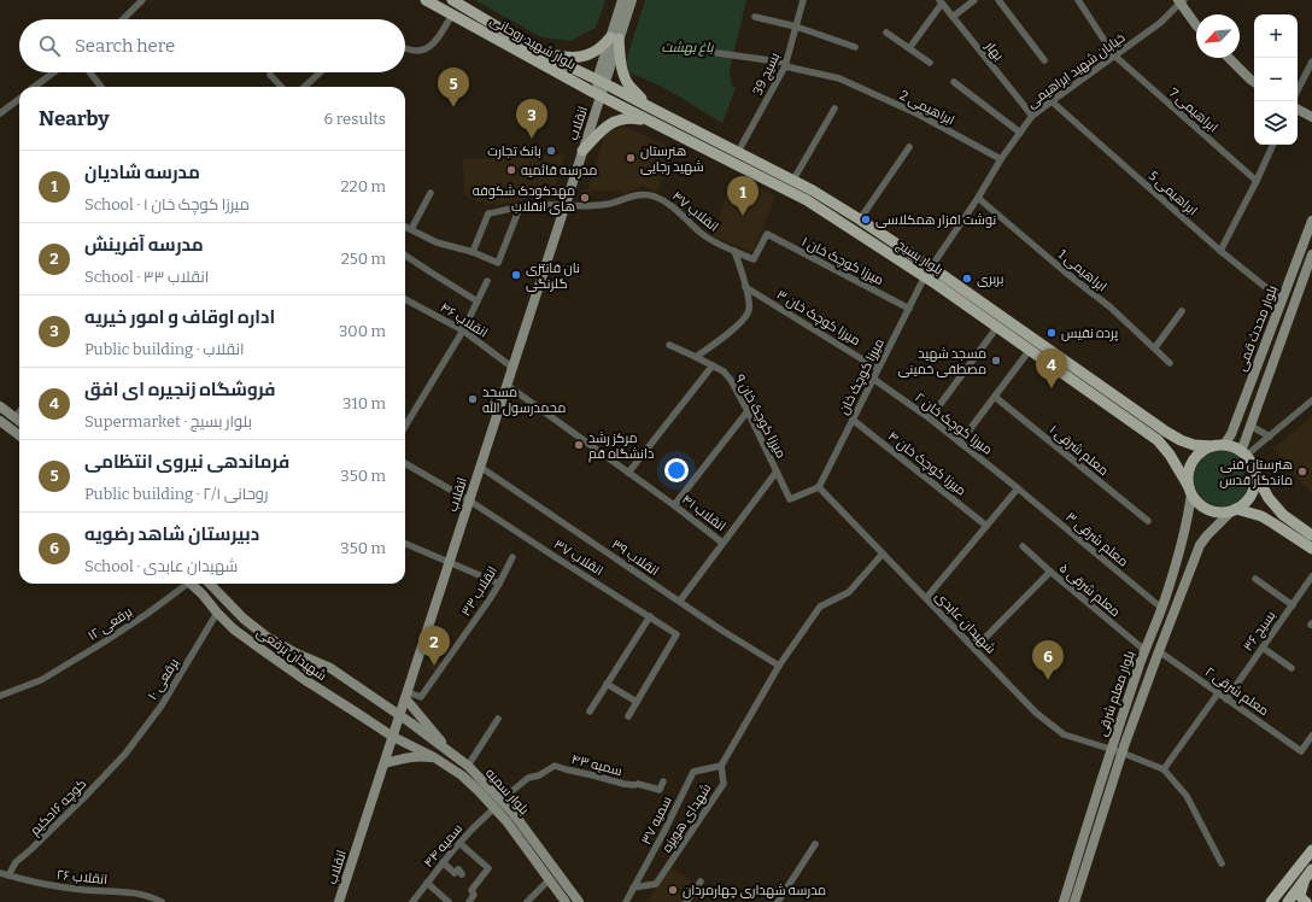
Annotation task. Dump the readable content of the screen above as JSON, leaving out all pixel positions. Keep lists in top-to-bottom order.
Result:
{
  "streets": {
    "main road": [
      "بلوار شهید روحانی",
      "انقلاب",
      "بلوار بسیج",
      "بلوار محدث قمی",
      "شهیدان برقعی",
      "بلوار معلم شرقی",
      "بلوار سمیه"
    ],
    "street": [
      "بهار",
      "خیابان شهید ابراهیمی",
      "بسیج 39",
      "ابراهیمی 2",
      "ابراهیمی 7",
      "ابراهیمی 5",
      "انقلاب ۴۷",
      "میرزا کوچک خان ۱",
      "ابراهیمی 1",
      "میرزا کوچک خان ۳",
      "انقلاب ۴۶",
      "میرزا کوچک خان",
      "میرزا کوچک خان ۹",
      "میرزا کوچک خان ۲",
      "معلم شرقی ۱",
      "میرزا کوچک خان ۴",
      "انقلاب ۴۱",
      "معلم شرقی ۳",
      "انقلاب ۳۷",
      "انقلاب ۳۹",
      "معلم شرقی ۵",
      "انقلاب ۳۳",
      "شهیدان عابدی",
      "برقعی ۱۲",
      "بسیج ۳۶",
      "برقعی ۱۰",
      "معلم شرقی ۲",
      "سمیه ۴۳",
      "کوچه ۱۶حکیم",
      "شهدای هویزه",
      "سمیه ۳۷",
      "سمیه ۴۴",
      "انقلاب ۲۶"
    ]
  },
  "crossings": [
    ["بلوار شهید روحانی", "انقلاب"],
    ["بلوار شهید روحانی", "بلوار بسیج"],
    ["بهار", "خیابان شهید ابراهیمی"],
    ["خیابان شهید ابراهیمی", "ابراهیمی 2"],
    ["خیابان شهید ابراهیمی", "ابراهیمی 7"],
    ["خیابان شهید ابراهیمی", "ابراهیمی 5"],
    ["خیابان شهید ابراهیمی", "بلوار بسیج"],
    ["خیابان شهید ابراهیمی", "ابراهیمی 1"],
    ["خیابان شهید ابراهیمی", "میرزا کوچک خان"],
    ["بسیج 39", "ابراهیمی 2"],
    ["بسیج 39", "بلوار بسیج"],
    ["انقلاب", "انقلاب ۴۷"],
    ["انقلاب", "بلوار بسیج"],
    ["انقلاب", "انقلاب ۴۶"],
    ["انقلاب", "انقلاب ۴۱"],
    ["انقلاب", "انقلاب ۳۷"],
    ["انقلاب", "انقلاب ۳۹"],
    ["انقلاب", "انقلاب ۳۳"],
    ["انقلاب", "شهیدان برقعی"],
    ["انقلاب", "بلوار سمیه"],
    ["ابراهیمی 5", "بلوار محدث قمی"],
    ["انقلاب ۴۷", "میرزا کوچک خان ۱"],
    ["بلوار بسیج", "بلوار محدث قمی"],
    ["بلوار بسیج", "میرزا کوچک خان"],
    ["بلوار بسیج", "بلوار معلم شرقی"],
    ["میرزا کوچک خان ۱", "میرزا کوچک خان"],
    ["میرزا کوچک خان ۳", "میرزا کوچک خان"],
    ["بلوار محدث قمی", "بلوار معلم شرقی"],
    ["میرزا کوچک خان", "میرزا کوچک خان ۹"],
    ["میرزا کوچک خان", "میرزا کوچک خان ۲"],
    ["میرزا کوچک خان", "میرزا کوچک خان ۴"],
    ["میرزا کوچک خان", "شهیدان عابدی"],
    ["میرزا کوچک خان ۹", "شهیدان عابدی"],
    ["میرزا کوچک خان ۲", "معلم شرقی ۳"],
    ["معلم شرقی ۳", "بلوار معلم شرقی"],
    ["انقلاب ۳۹", "شهدای هویزه"],
    ["معلم شرقی ۵", "بلوار معلم شرقی"],
    ["شهیدان عابدی", "بلوار معلم شرقی"],
    ["شهیدان عابدی", "شهدای هویزه"],
    ["بسیج ۳۶", "معلم شرقی ۲"],
    ["شهیدان برقعی", "برقعی ۱۰"],
    ["شهیدان برقعی", "بلوار سمیه"],
    ["برقعی ۱۰", "کوچه ۱۶حکیم"],
    ["معلم شرقی ۲", "بلوار معلم شرقی"],
    ["سمیه ۴۳", "بلوار سمیه"],
    ["سمیه ۴۳", "سمیه ۴۴"],
    ["بلوار سمیه", "سمیه ۴۴"],
    ["کوچه ۱۶حکیم", "انقلاب ۲۶"],
    ["شهدای هویزه", "سمیه ۳۷"]
  ],
  "parks": ["باغ بهشت"],
  "places": [
    "بانک تجارت",
    "هنرستان شهید رجایی",
    "مدرسه قائمیه",
    "مهدکودک شکوفه های انقلاب",
    "نوشت افزار همکلاسی",
    "نان فانتزی گلرنگی",
    "بربری",
    "پرده نفیس",
    "مسجد شهید مصطفی خمینی",
    "مسجد محمدرسول الله",
    "مرکز رشد دانشگاه قم",
    "هنرستان فنی ماندگار قدس",
    "مدرسه شهداری چهارمردان"
  ],
  "north": "bottom left",
  "page": {
    "map_buttons": ["+", "−"],
    "search": "Search here",
    "pins": [
      "5",
      "3",
      "1",
      "4",
      "2",
      "6"
    ],
    "heading": ["Nearby", "6 results"],
    "list": [
      {
        "mark": "1",
        "name": "مدرسه شادیان",
        "note": "School · میرزا کوچک خان ۱",
        "value": "220 m"
      },
      {
        "mark": "2",
        "name": "مدرسه آفرینش",
        "note": "School · انقلاب ۳۳",
        "value": "250 m"
      },
      {
        "mark": "3",
        "name": "اداره اوقاف و امور خیریه",
        "note": "Public building · انقلاب",
        "value": "300 m"
      },
      {
        "mark": "4",
        "name": "فروشگاه زنجیره ای افق",
        "note": "Supermarket · بلوار بسیج",
        "value": "310 m"
      },
      {
        "mark": "5",
        "name": "فرماندهی نیروی انتظامی",
        "note": "Public building · روحانی ۲/۱",
        "value": "350 m"
      },
      {
        "mark": "6",
        "name": "دبیرستان شاهد رضویه",
        "note": "School · شهیدان عابدی",
        "value": "350 m"
      }
    ]
  }
}
